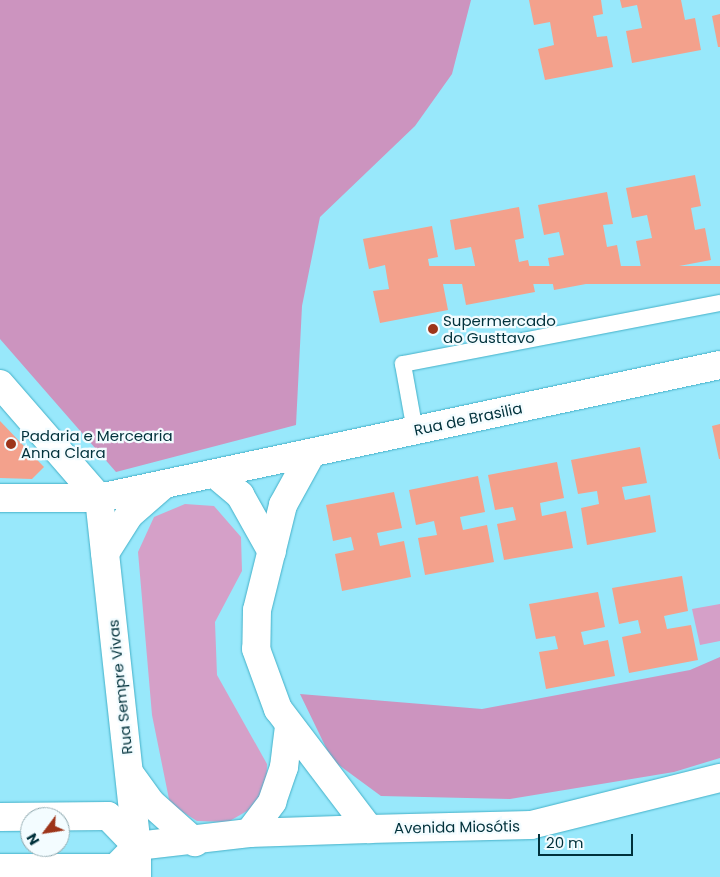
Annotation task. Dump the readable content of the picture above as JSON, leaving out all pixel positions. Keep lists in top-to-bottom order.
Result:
{
  "streets": {
    "street": ["Rua de Brasilia", "Rua Sempre Vivas", "Avenida Miosótis"]
  },
  "crossings": [
    ["Rua de Brasilia", "Rua Sempre Vivas"],
    ["Rua Sempre Vivas", "Avenida Miosótis"]
  ],
  "places": ["Supermercado do Gusttavo", "Padaria e Mercearia Anna Clara"],
  "scale_bar": "20 m",
  "north": "bottom left"
}
